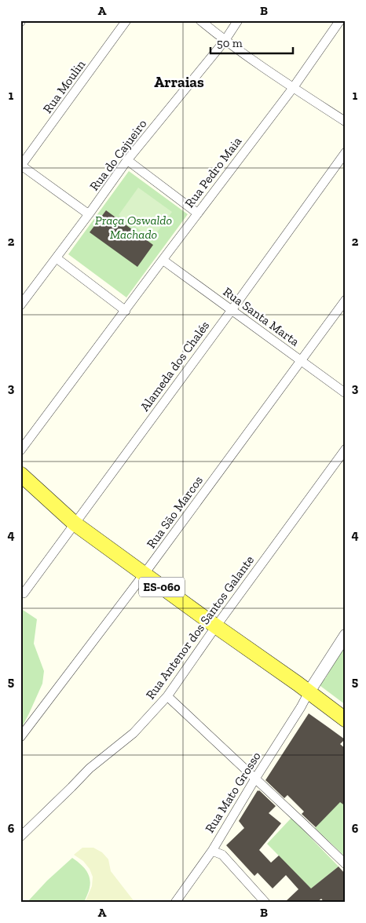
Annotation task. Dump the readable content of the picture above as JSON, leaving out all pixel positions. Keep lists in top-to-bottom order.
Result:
{
  "streets": {
    "main road": ["ES-060"],
    "street": [
      "Rua Moulin",
      "Rua do Cajueiro",
      "Rua Pedro Maia",
      "Rua Santa Marta",
      "Alameda dos Chalés",
      "Rua São Marcos",
      "Rua Antenor dos Santos Galante",
      "Rua Mato Grosso"
    ]
  },
  "crossings": [
    ["Rua Pedro Maia", "Rua Santa Marta"],
    ["Rua Santa Marta", "Alameda dos Chalés"],
    ["Rua Santa Marta", "Rua São Marcos"],
    ["Alameda dos Chalés", "ES-060"],
    ["Rua São Marcos", "ES-060"],
    ["ES-060", "Rua Antenor dos Santos Galante"],
    ["ES-060", "Rua Mato Grosso"]
  ],
  "districts": ["Arraias"],
  "parks": ["Praça Oswaldo Machado"],
  "scale_bar": "50 m",
  "grid": {
    "columns": ["A", "B"],
    "rows": [
      "1",
      "2",
      "3",
      "4",
      "5",
      "6"
    ]
  }
}
